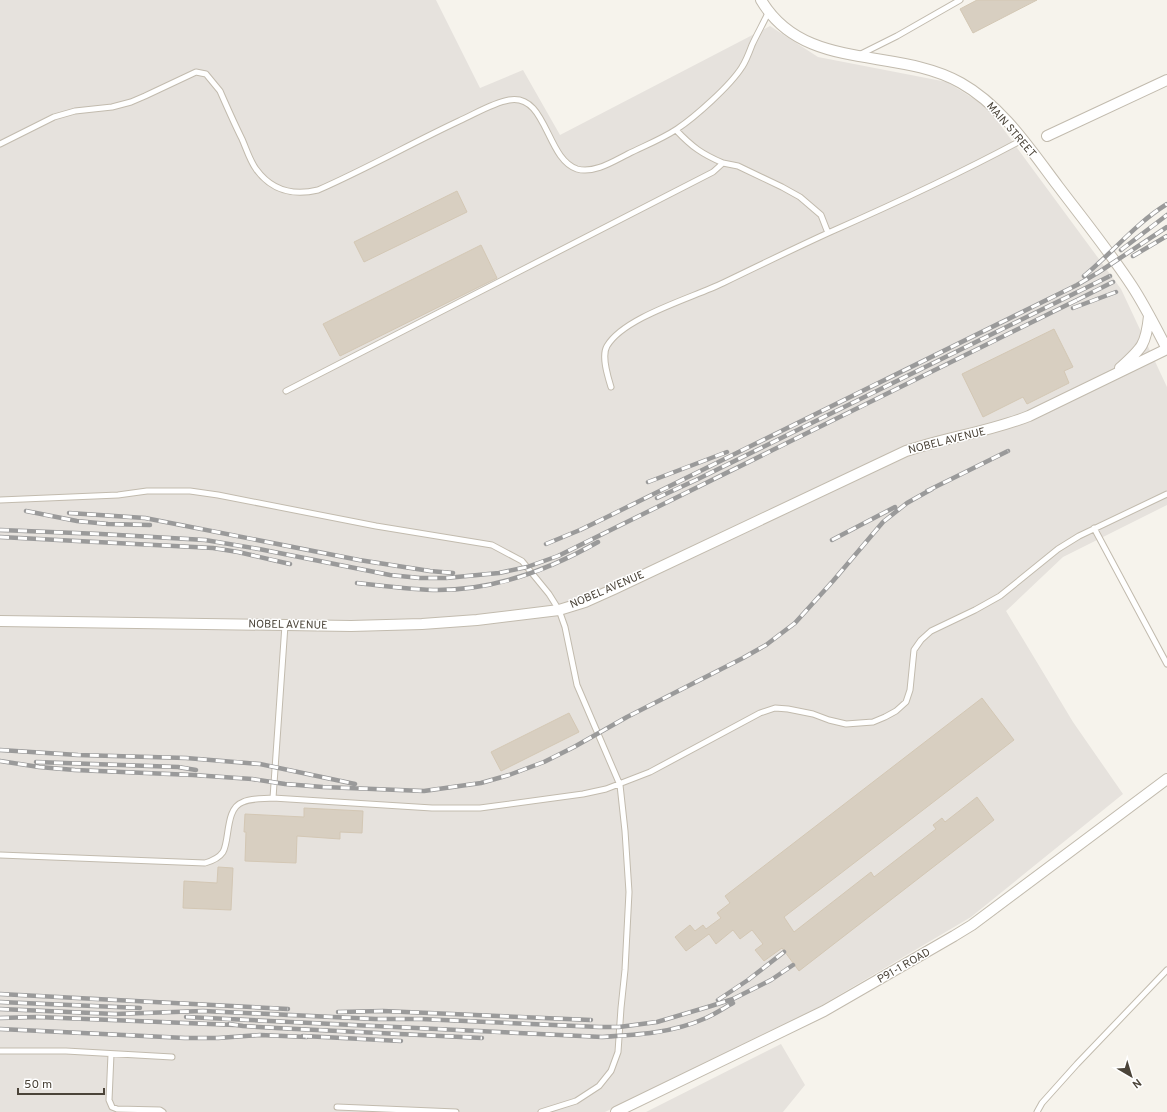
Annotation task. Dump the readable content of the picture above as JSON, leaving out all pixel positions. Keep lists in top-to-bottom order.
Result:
{
  "streets": {
    "street": ["MAIN STREET", "NOBEL AVENUE", "P91-1 ROAD"]
  },
  "crossings": [
    ["MAIN STREET", "NOBEL AVENUE"]
  ],
  "scale_bar": "50 m",
  "north": "bottom right"
}
